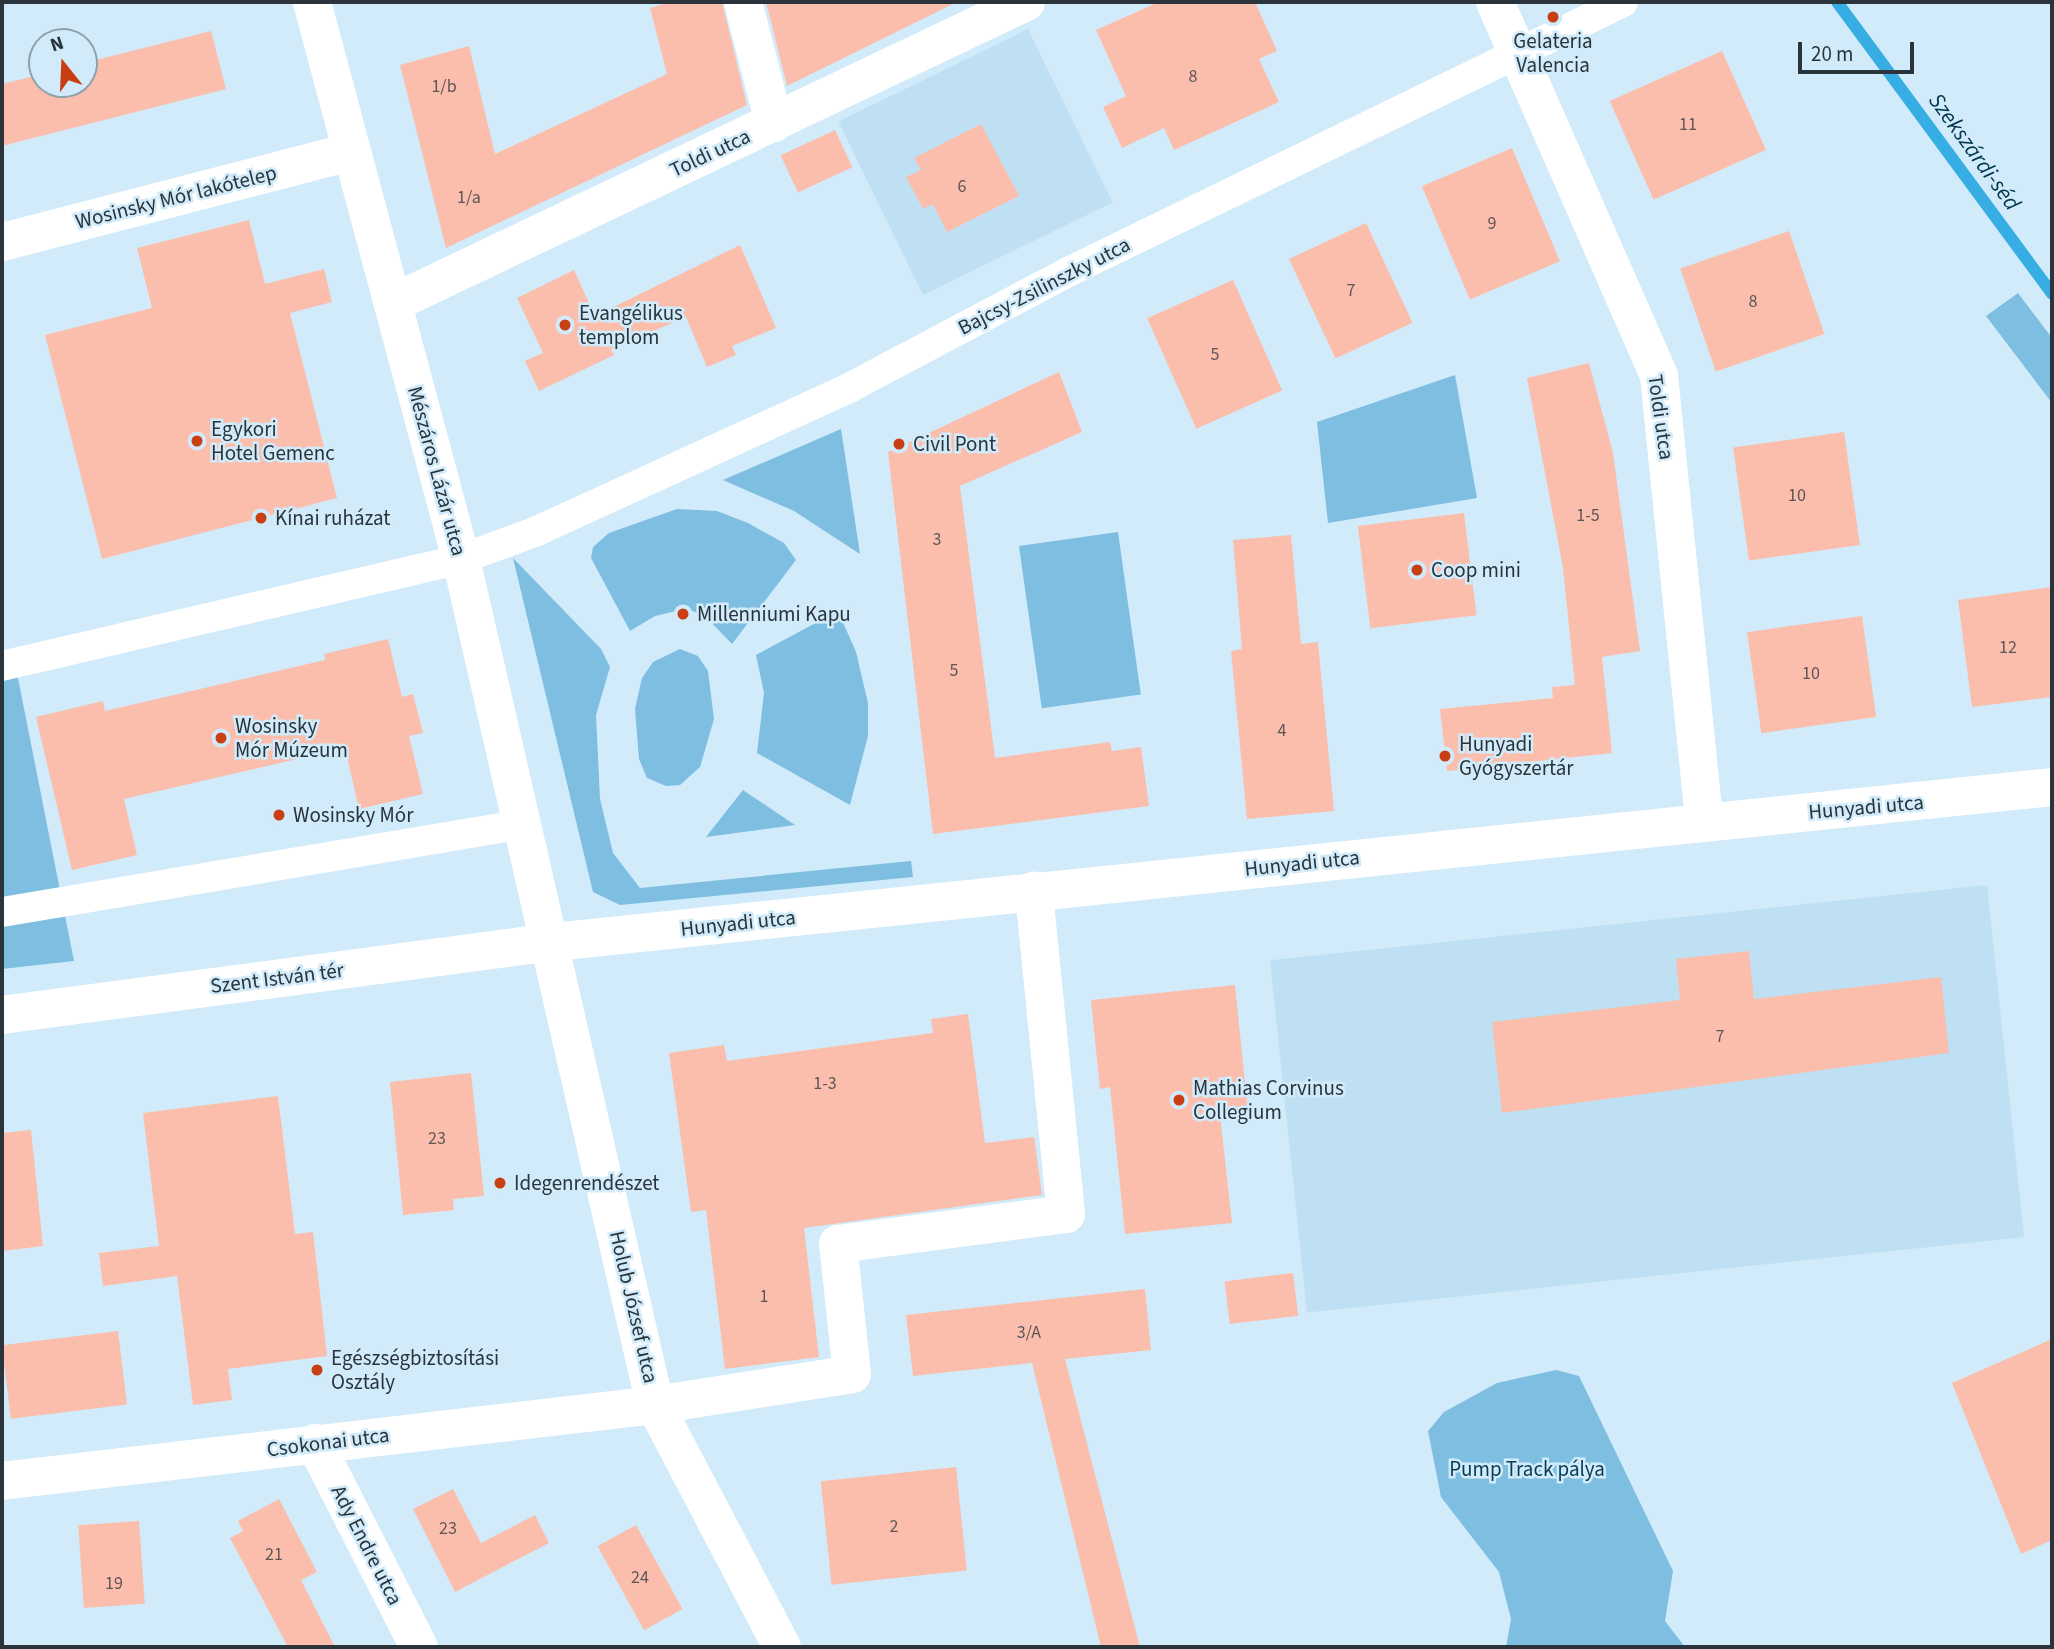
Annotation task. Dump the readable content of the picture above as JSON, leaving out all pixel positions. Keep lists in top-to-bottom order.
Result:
{
  "streets": {
    "street": [
      "Toldi utca",
      "Wosinsky Mór lakótelep",
      "Bajcsy-Zsilinszky utca",
      "Mészáros Lázár utca",
      "Hunyadi utca",
      "Szent István tér",
      "Holub József utca",
      "Csokonai utca",
      "Ady Endre utca"
    ]
  },
  "crossings": [
    ["Toldi utca", "Bajcsy-Zsilinszky utca"],
    ["Toldi utca", "Mészáros Lázár utca"],
    ["Toldi utca", "Hunyadi utca"],
    ["Wosinsky Mór lakótelep", "Mészáros Lázár utca"],
    ["Bajcsy-Zsilinszky utca", "Mészáros Lázár utca"],
    ["Mészáros Lázár utca", "Hunyadi utca"],
    ["Mészáros Lázár utca", "Szent István tér"],
    ["Mészáros Lázár utca", "Holub József utca"],
    ["Hunyadi utca", "Szent István tér"],
    ["Hunyadi utca", "Holub József utca"],
    ["Hunyadi utca", "Csokonai utca"],
    ["Szent István tér", "Holub József utca"],
    ["Holub József utca", "Csokonai utca"],
    ["Csokonai utca", "Ady Endre utca"]
  ],
  "water": ["Szekszárdi-séd"],
  "parks": ["Pump Track pálya"],
  "places": [
    "Gelateria Valencia",
    "Evangélikus templom",
    "Egykori Hotel Gemenc",
    "Civil Pont",
    "Kínai ruházat",
    "Coop mini",
    "Millenniumi Kapu",
    "Wosinsky Mór Múzeum",
    "Hunyadi Gyógyszertár",
    "Wosinsky Mór",
    "Mathias Corvinus Collegium",
    "Idegenrendészet",
    "Egészségbiztosítási Osztály"
  ],
  "house_numbers": [
    "8",
    "1/b",
    "11",
    "6",
    "1/a",
    "9",
    "7",
    "8",
    "5",
    "10",
    "1-5",
    "3",
    "12",
    "5",
    "10",
    "4",
    "7",
    "1-3",
    "23",
    "1",
    "3/A",
    "2",
    "23",
    "21",
    "24",
    "19"
  ],
  "scale_bar": "20 m",
  "north": "top"
}
